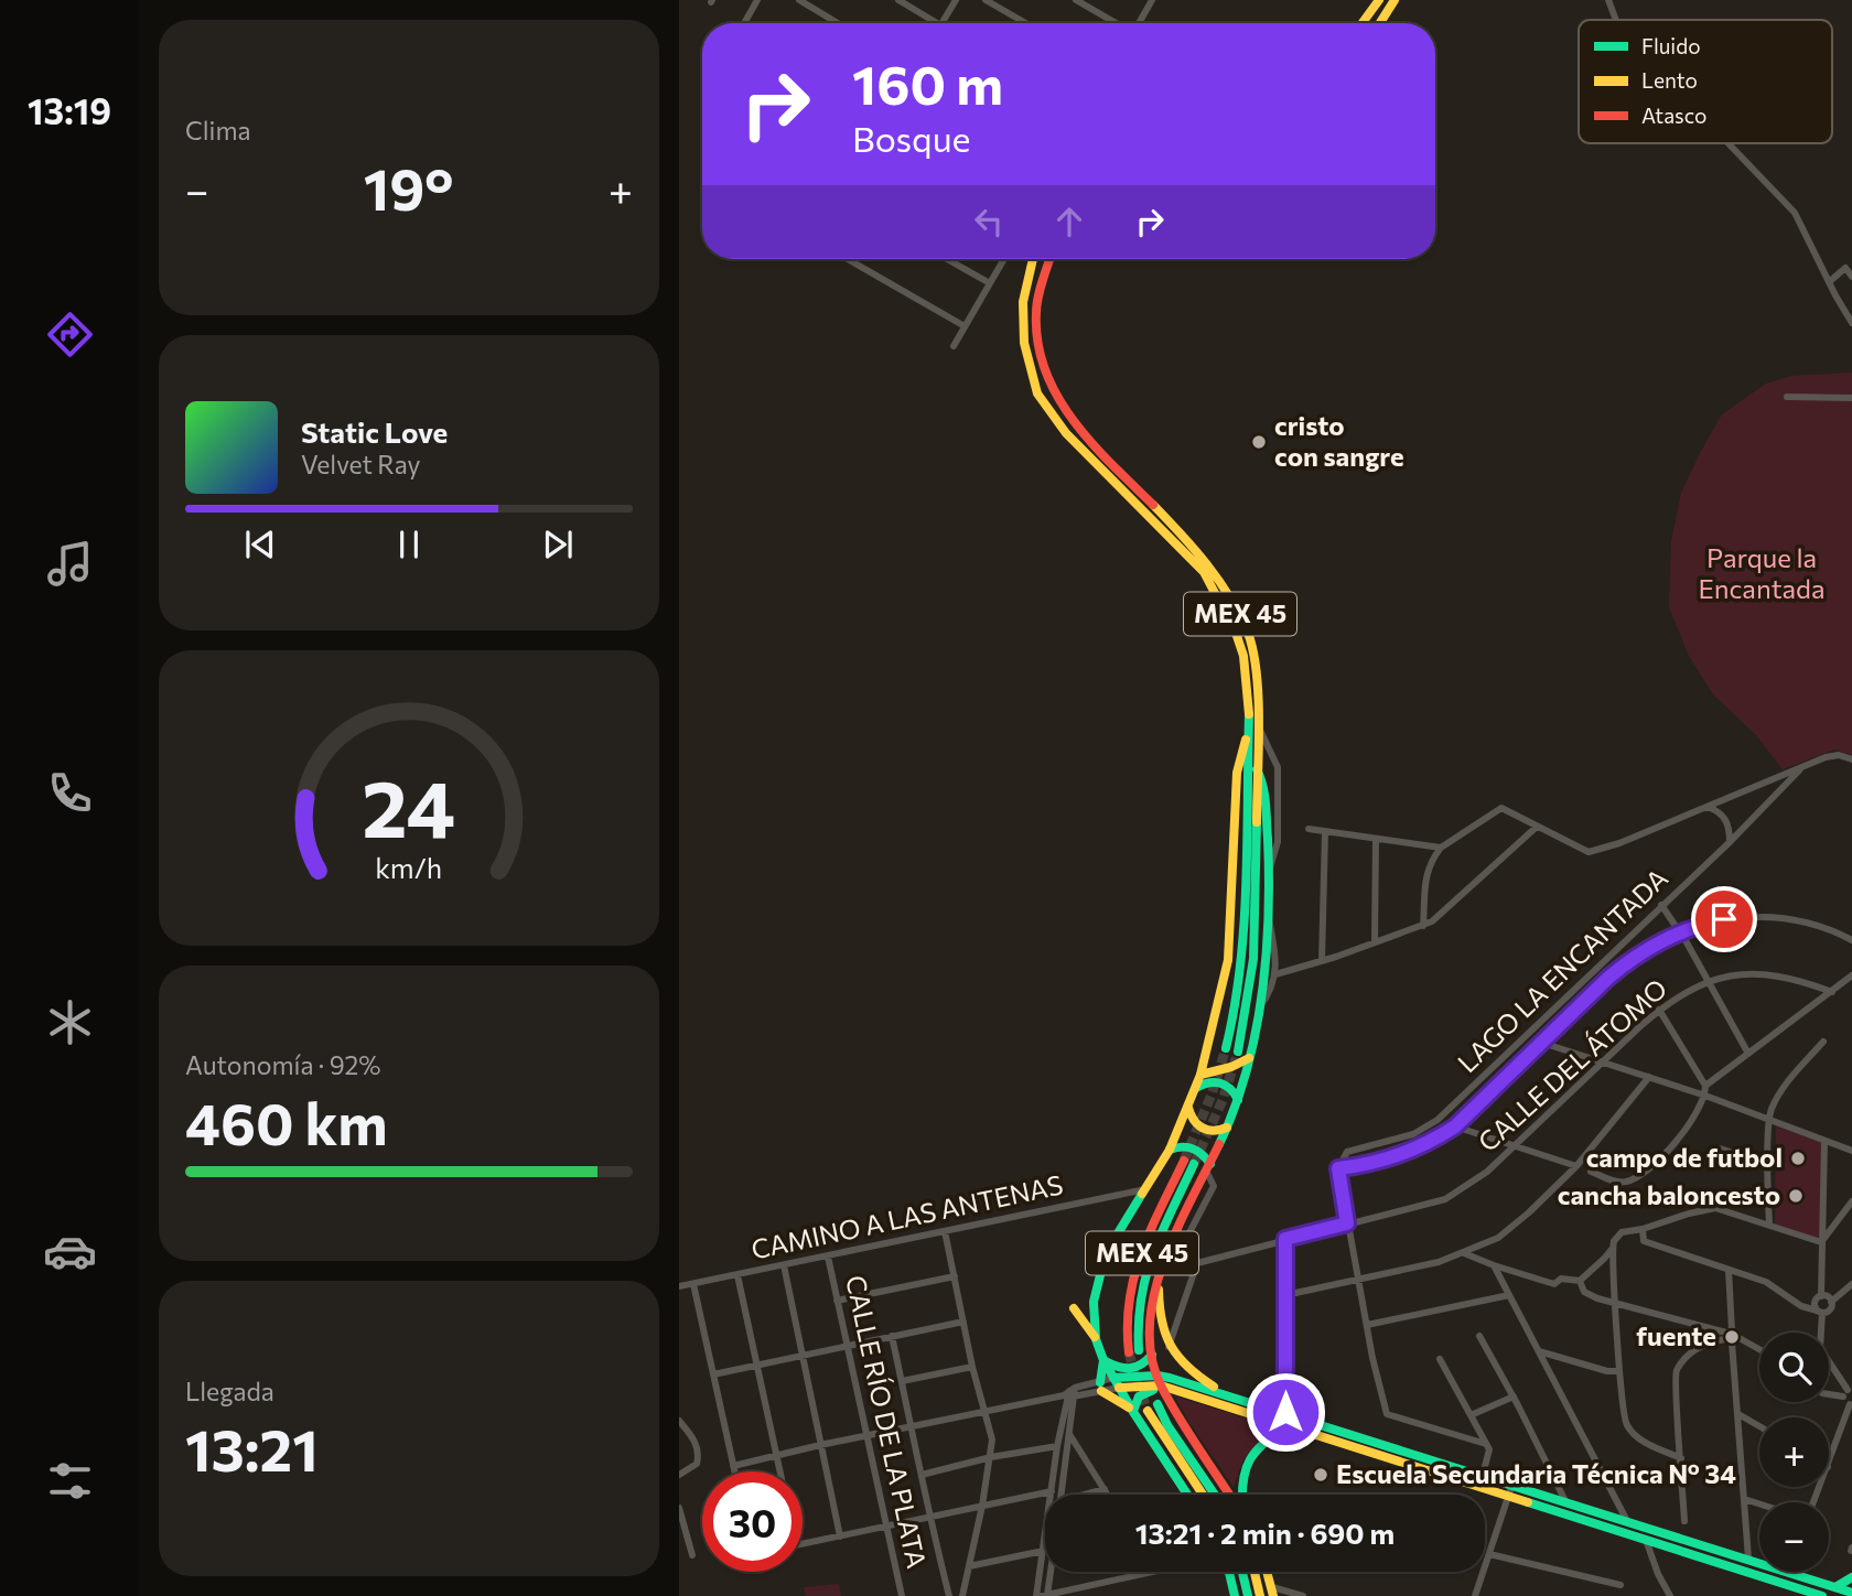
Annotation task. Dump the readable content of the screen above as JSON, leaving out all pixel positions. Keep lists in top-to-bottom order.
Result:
{
  "streets": {
    "street": [
      "MEX 45",
      "LAGO LA ENCANTADA",
      "CALLE DEL ÁTOMO",
      "CAMINO A LAS ANTENAS",
      "CALLE RÍO DE LA PLATA"
    ]
  },
  "crossings": [
    ["CAMINO A LAS ANTENAS", "CALLE RÍO DE LA PLATA"]
  ],
  "parks": ["Parque la Encantada"],
  "places": [
    "cristo con sangre",
    "campo de futbol",
    "cancha baloncesto",
    "fuente",
    "Escuela Secundaria Técnica Nº 34"
  ],
  "legend": ["Fluido", "Lento", "Atasco"],
  "page": {
    "tabs": "13:19",
    "tile": [
      "Clima",
      ["Autonomía · 92%", "460 km"],
      ["Llegada", "13:21"]
    ],
    "turn": ["160 m", "Bosque"],
    "heat": ["−", "19°", "+"],
    "song": ["Static Love", "Velvet Ray"],
    "map_buttons": ["+", "−"],
    "limit": "30",
    "trip": "13:21 · 2 min · 690 m",
    "gauge": ["24", "km/h"]
  }
}
